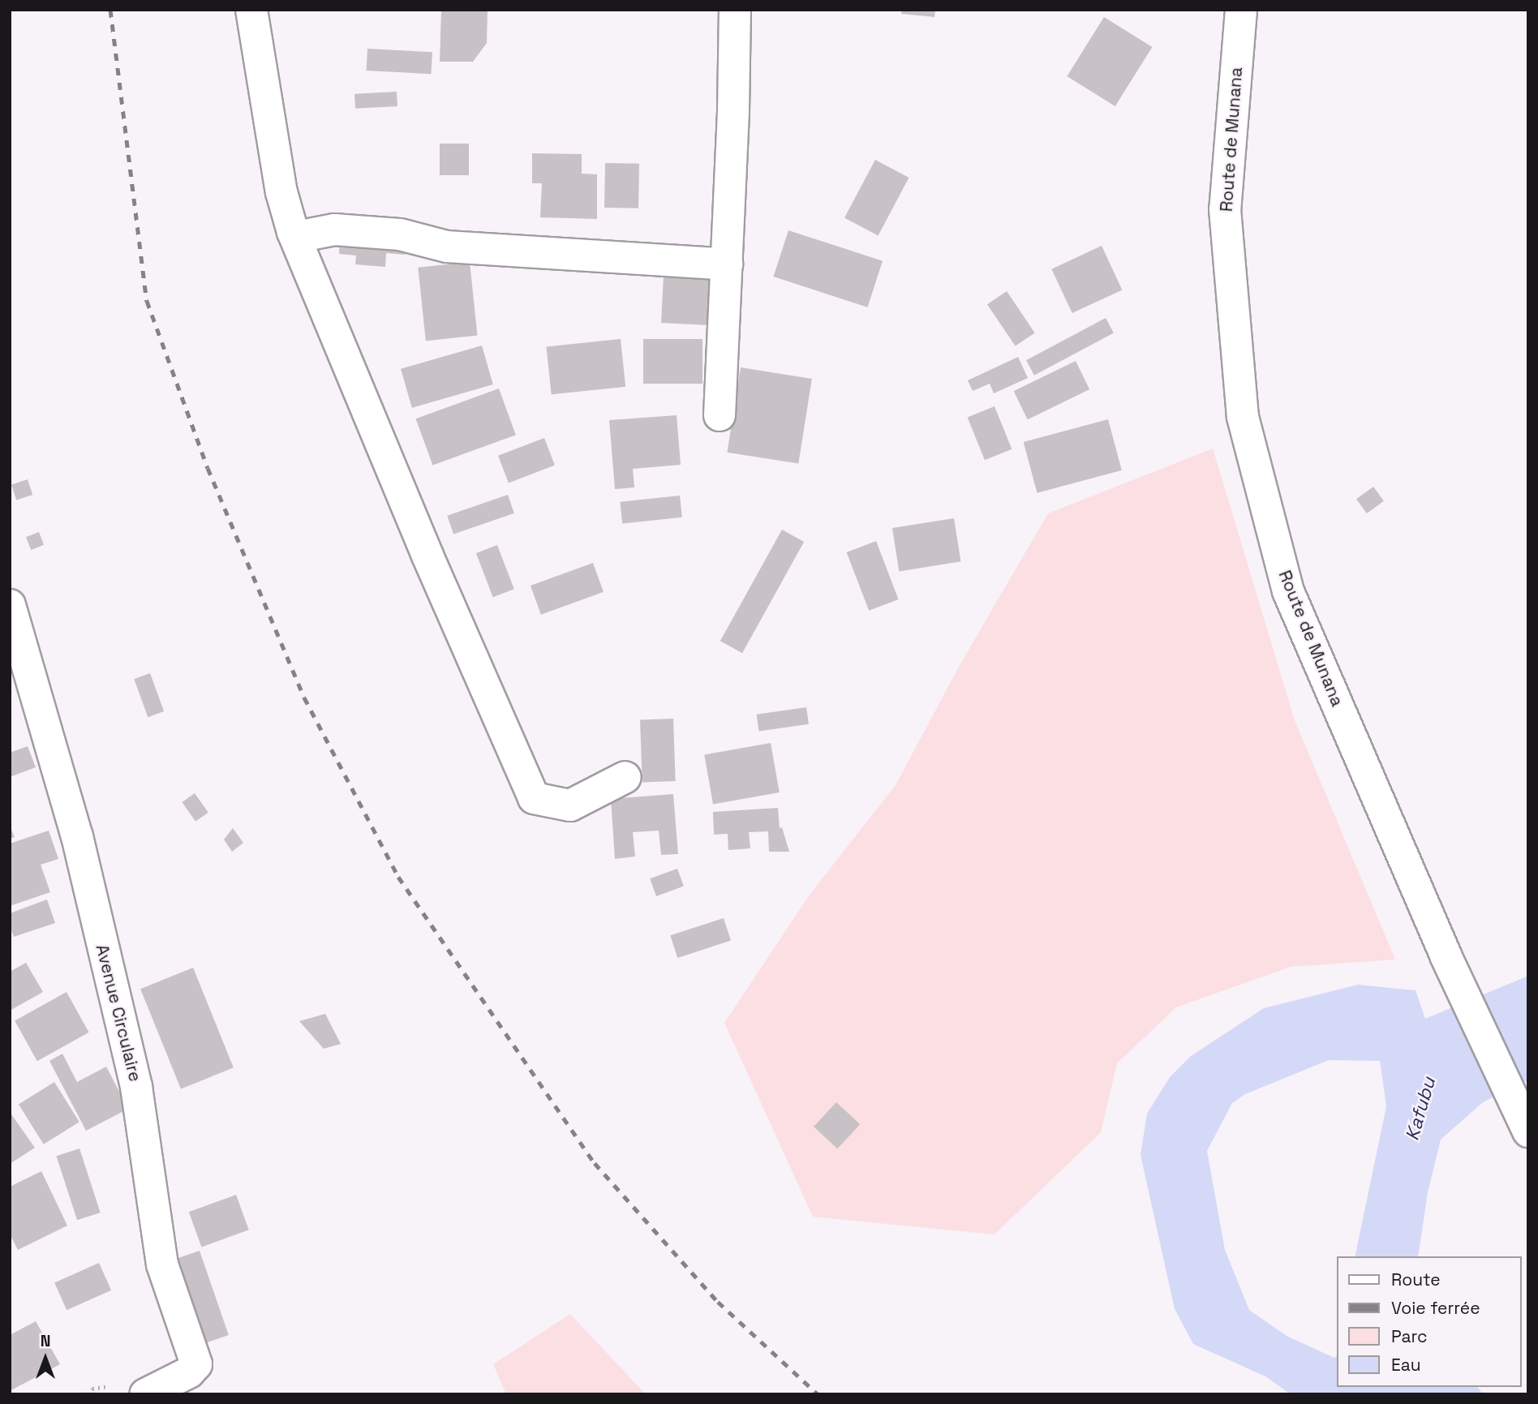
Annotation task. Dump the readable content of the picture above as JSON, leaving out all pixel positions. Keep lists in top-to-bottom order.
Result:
{
  "streets": {
    "street": ["Route de Munana", "Avenue Circulaire"]
  },
  "water": ["Kafubu"],
  "legend": [
    "Route",
    "Voie ferrée",
    "Parc",
    "Eau"
  ],
  "north": "top"
}
